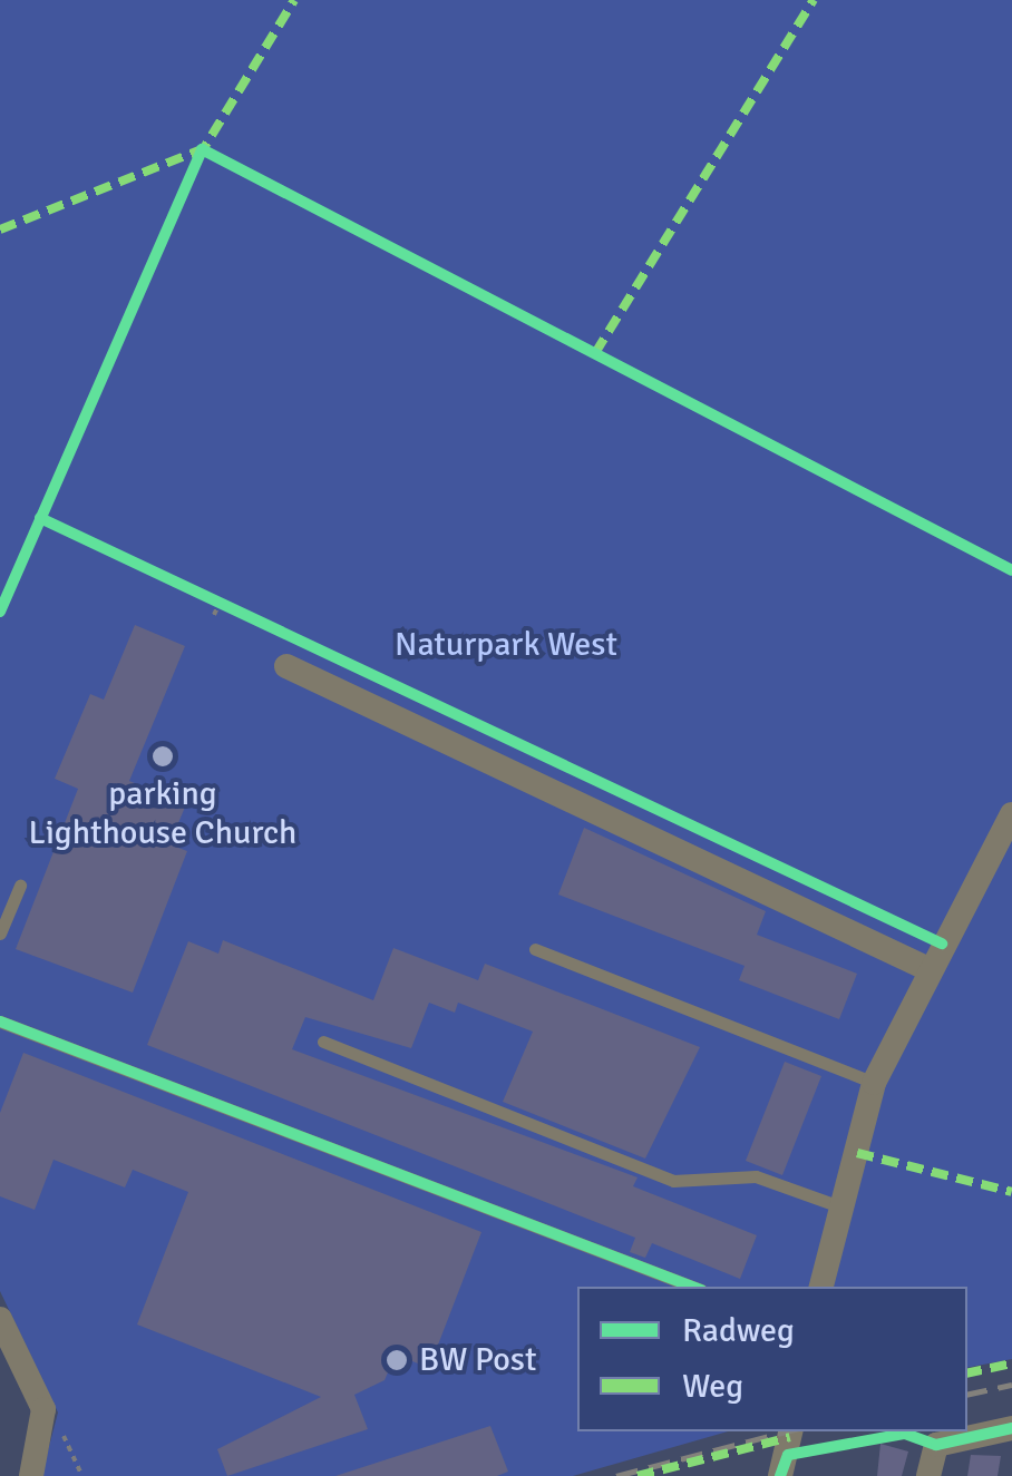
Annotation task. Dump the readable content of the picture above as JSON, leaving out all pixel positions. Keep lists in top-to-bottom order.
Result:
{
  "parks": ["Naturpark West"],
  "places": ["parking Lighthouse Church", "BW Post"],
  "legend": ["Radweg", "Weg"]
}
